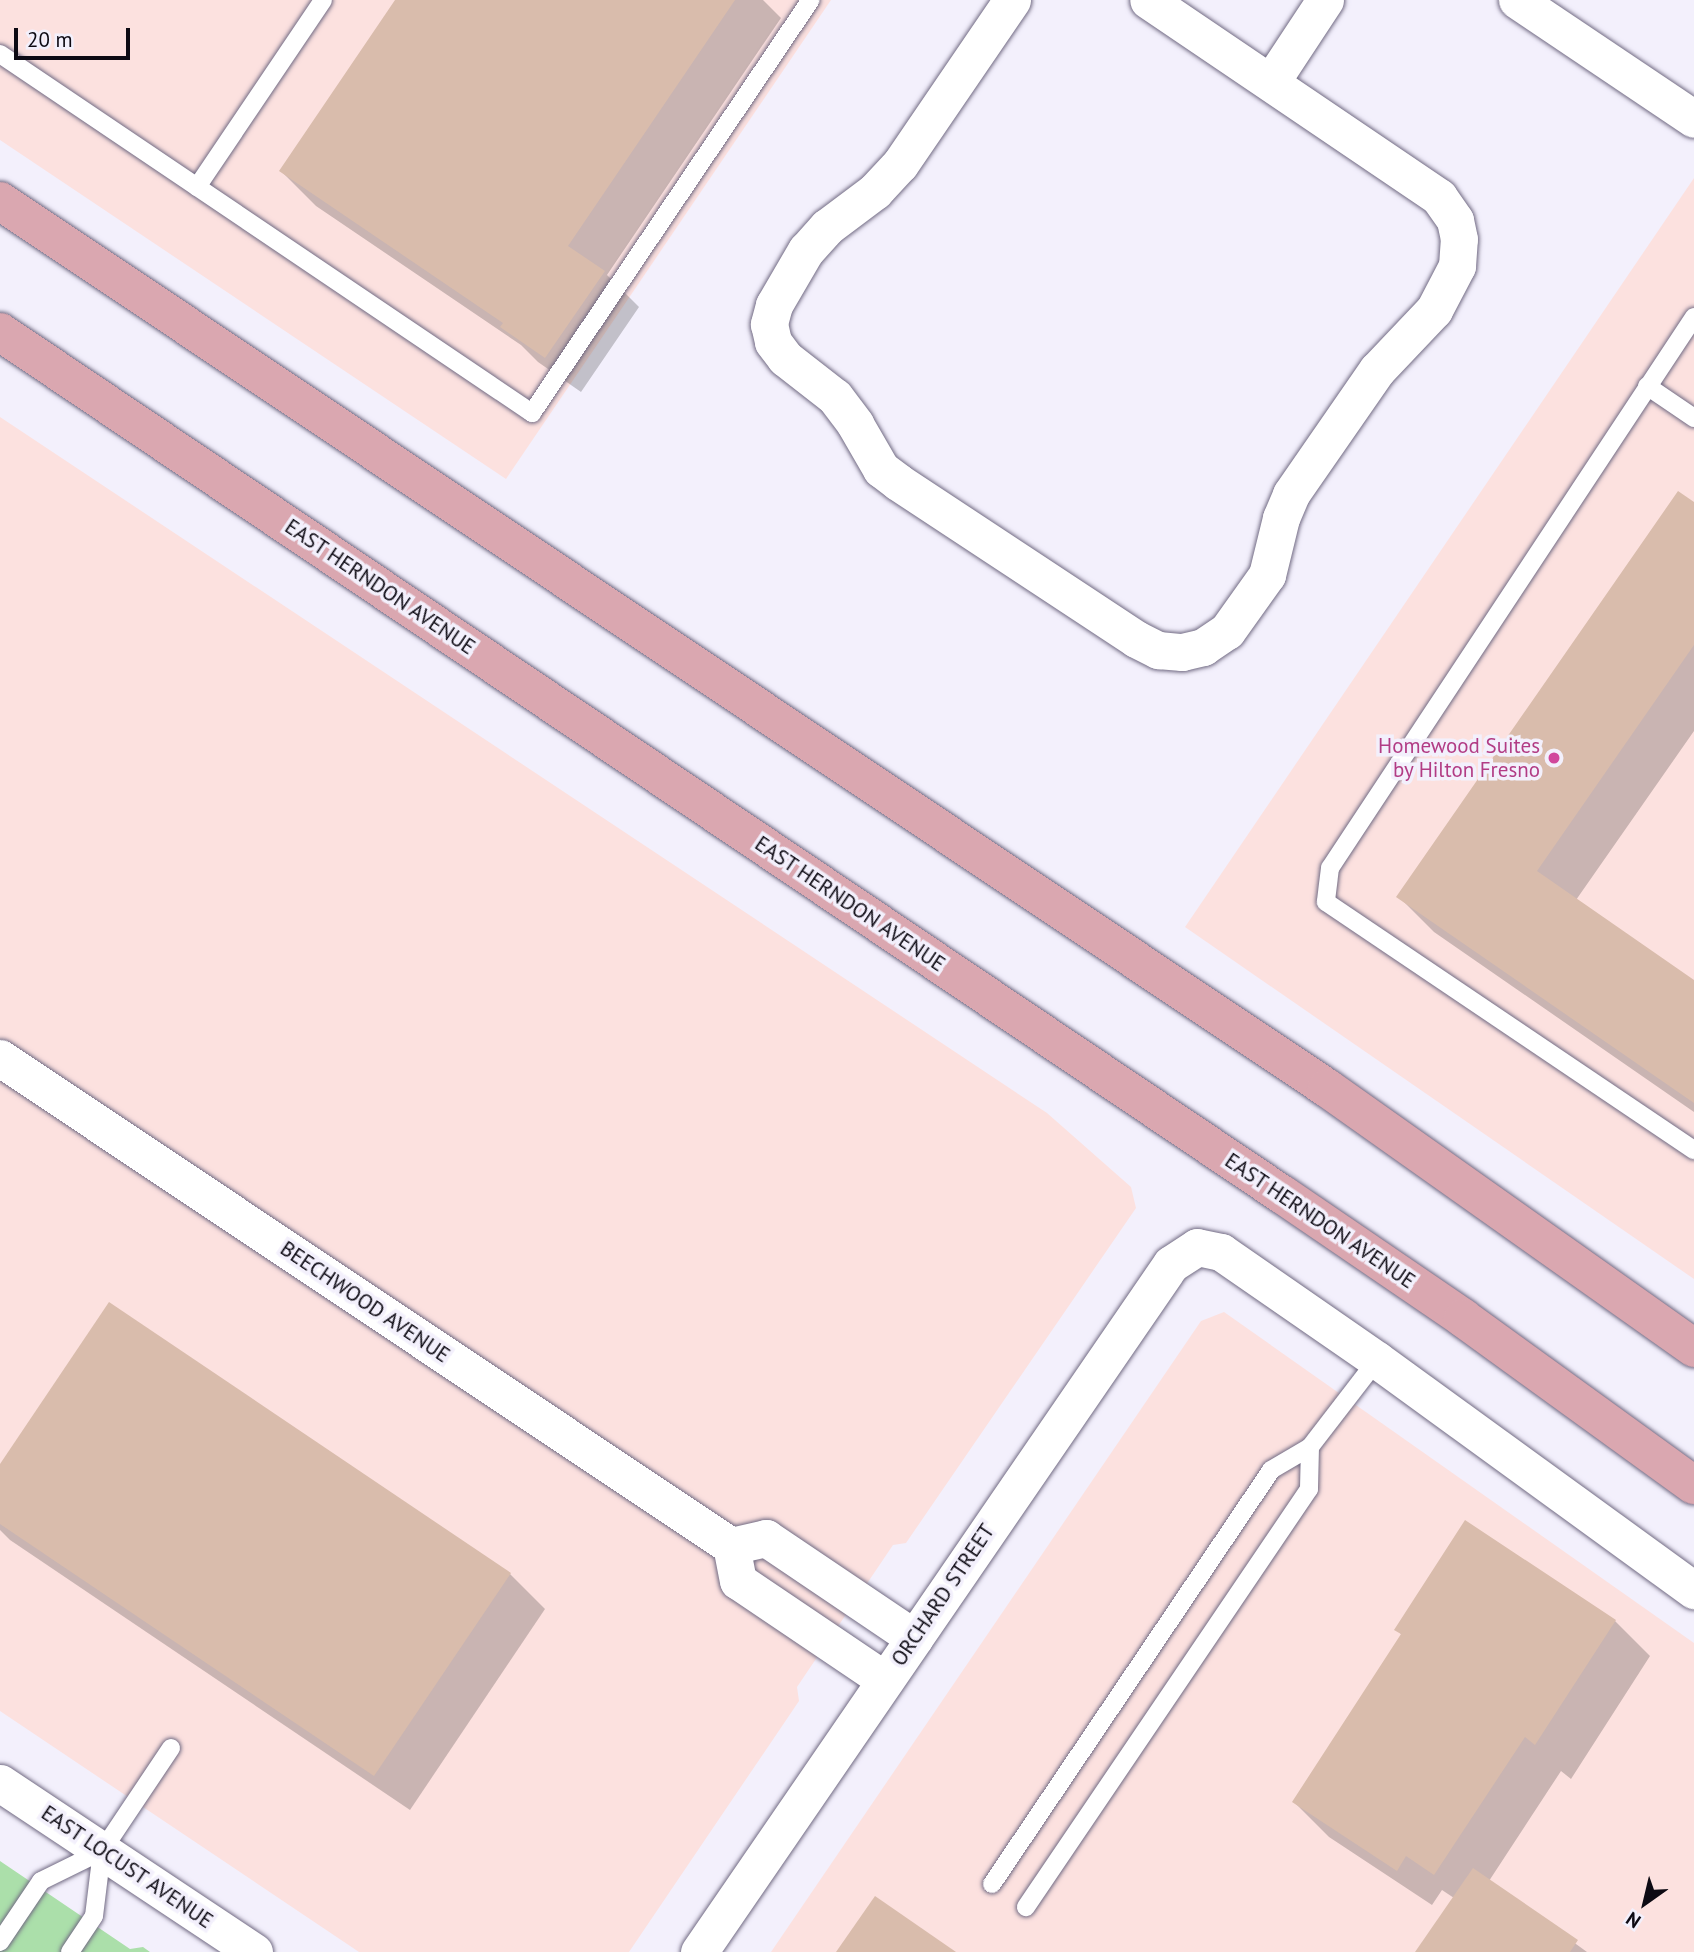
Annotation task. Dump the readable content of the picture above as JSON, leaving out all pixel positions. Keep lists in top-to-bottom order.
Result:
{
  "streets": {
    "main road": ["EAST HERNDON AVENUE"],
    "street": ["BEECHWOOD AVENUE", "ORCHARD STREET", "EAST LOCUST AVENUE"]
  },
  "places": ["Homewood Suites by Hilton Fresno"],
  "scale_bar": "20 m",
  "north": "bottom left"
}
